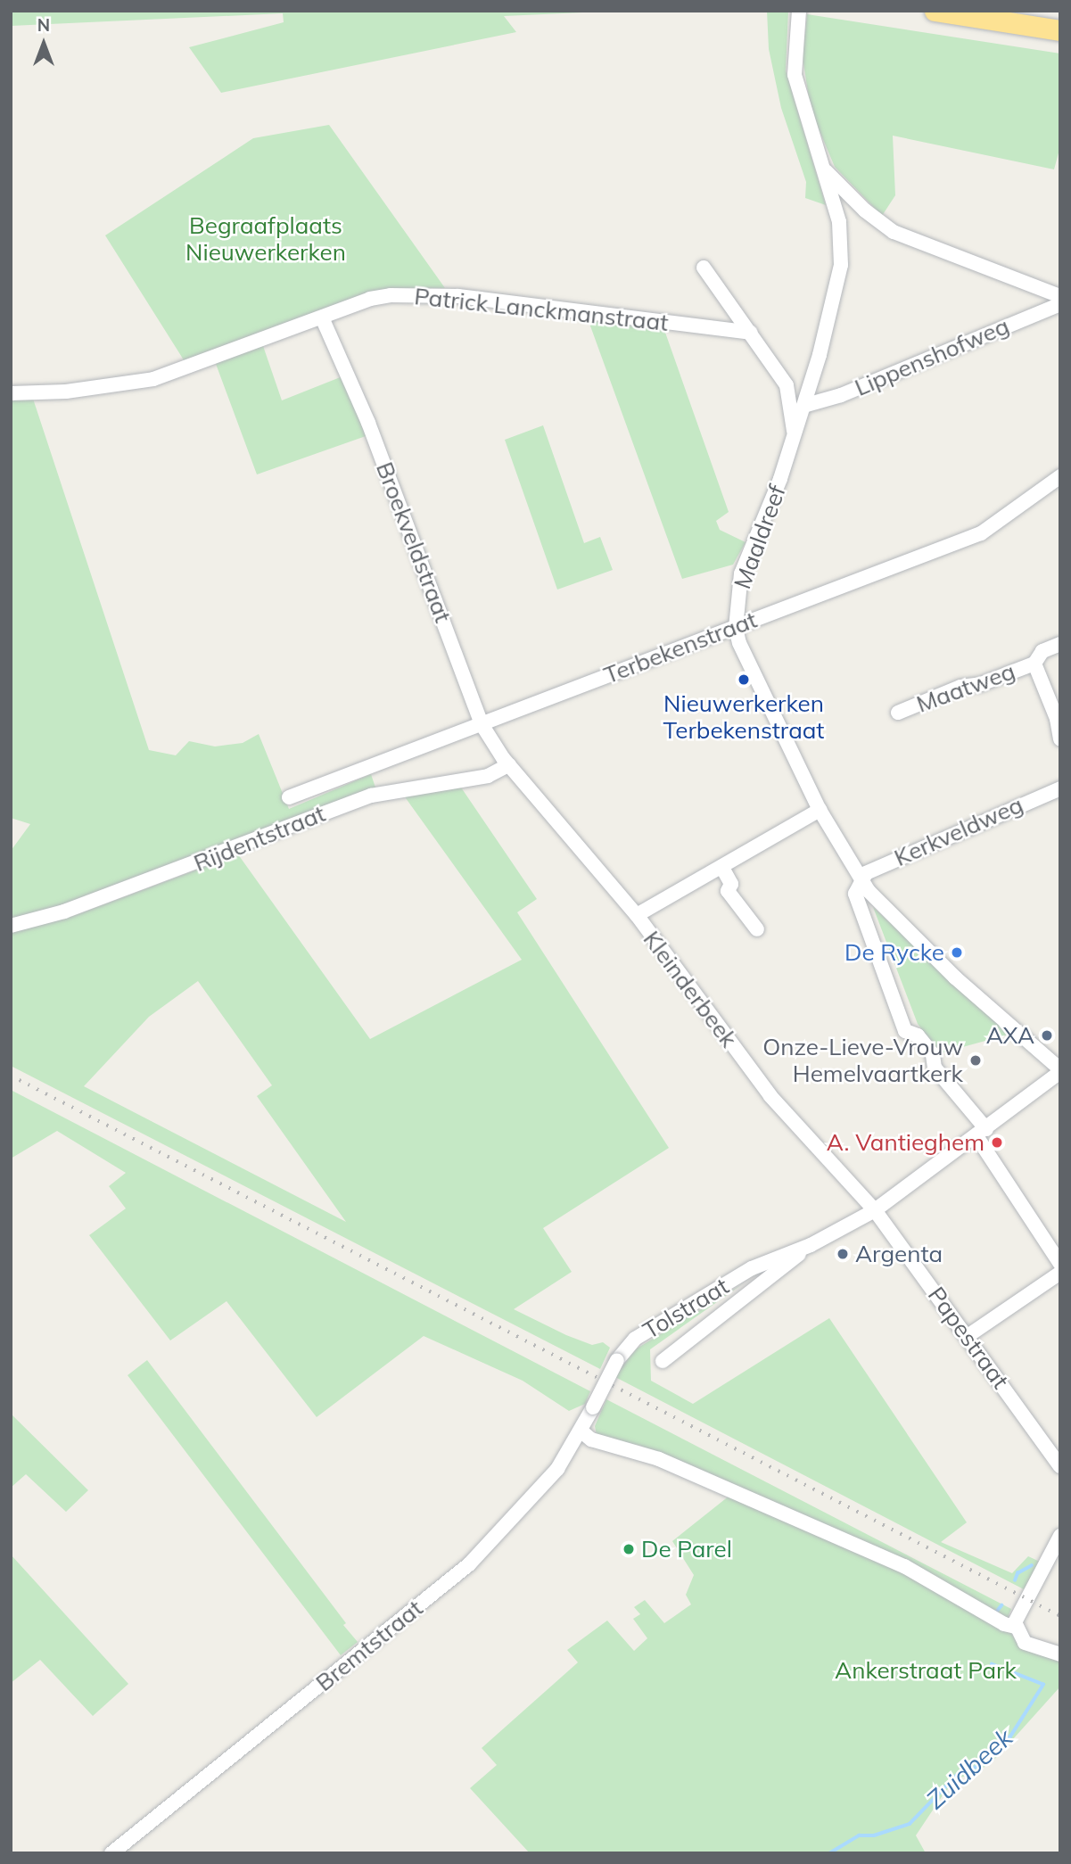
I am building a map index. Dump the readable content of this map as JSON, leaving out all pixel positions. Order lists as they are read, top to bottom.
{
  "streets": {
    "street": [
      "Patrick Lanckmanstraat",
      "Lippenshofweg",
      "Maaldreef",
      "Broekveldstraat",
      "Terbekenstraat",
      "Maatweg",
      "Kerkveldweg",
      "Rijdentstraat",
      "Kleinderbeek",
      "Tolstraat",
      "Papestraat",
      "Bremtstraat"
    ]
  },
  "crossings": [
    ["Patrick Lanckmanstraat", "Maaldreef"],
    ["Patrick Lanckmanstraat", "Broekveldstraat"],
    ["Maaldreef", "Terbekenstraat"],
    ["Maaldreef", "Kerkveldweg"],
    ["Maaldreef", "Tolstraat"],
    ["Broekveldstraat", "Terbekenstraat"],
    ["Broekveldstraat", "Rijdentstraat"],
    ["Broekveldstraat", "Kleinderbeek"],
    ["Rijdentstraat", "Kleinderbeek"],
    ["Kleinderbeek", "Tolstraat"],
    ["Kleinderbeek", "Papestraat"],
    ["Tolstraat", "Papestraat"],
    ["Tolstraat", "Bremtstraat"]
  ],
  "water": ["Zuidbeek"],
  "parks": ["Begraafplaats Nieuwerkerken", "Ankerstraat Park"],
  "places": [
    "Nieuwerkerken Terbekenstraat",
    "De Rycke",
    "AXA",
    "Onze-Lieve-Vrouw Hemelvaartkerk",
    "A. Vantieghem",
    "Argenta",
    "De Parel"
  ],
  "north": "top"
}
